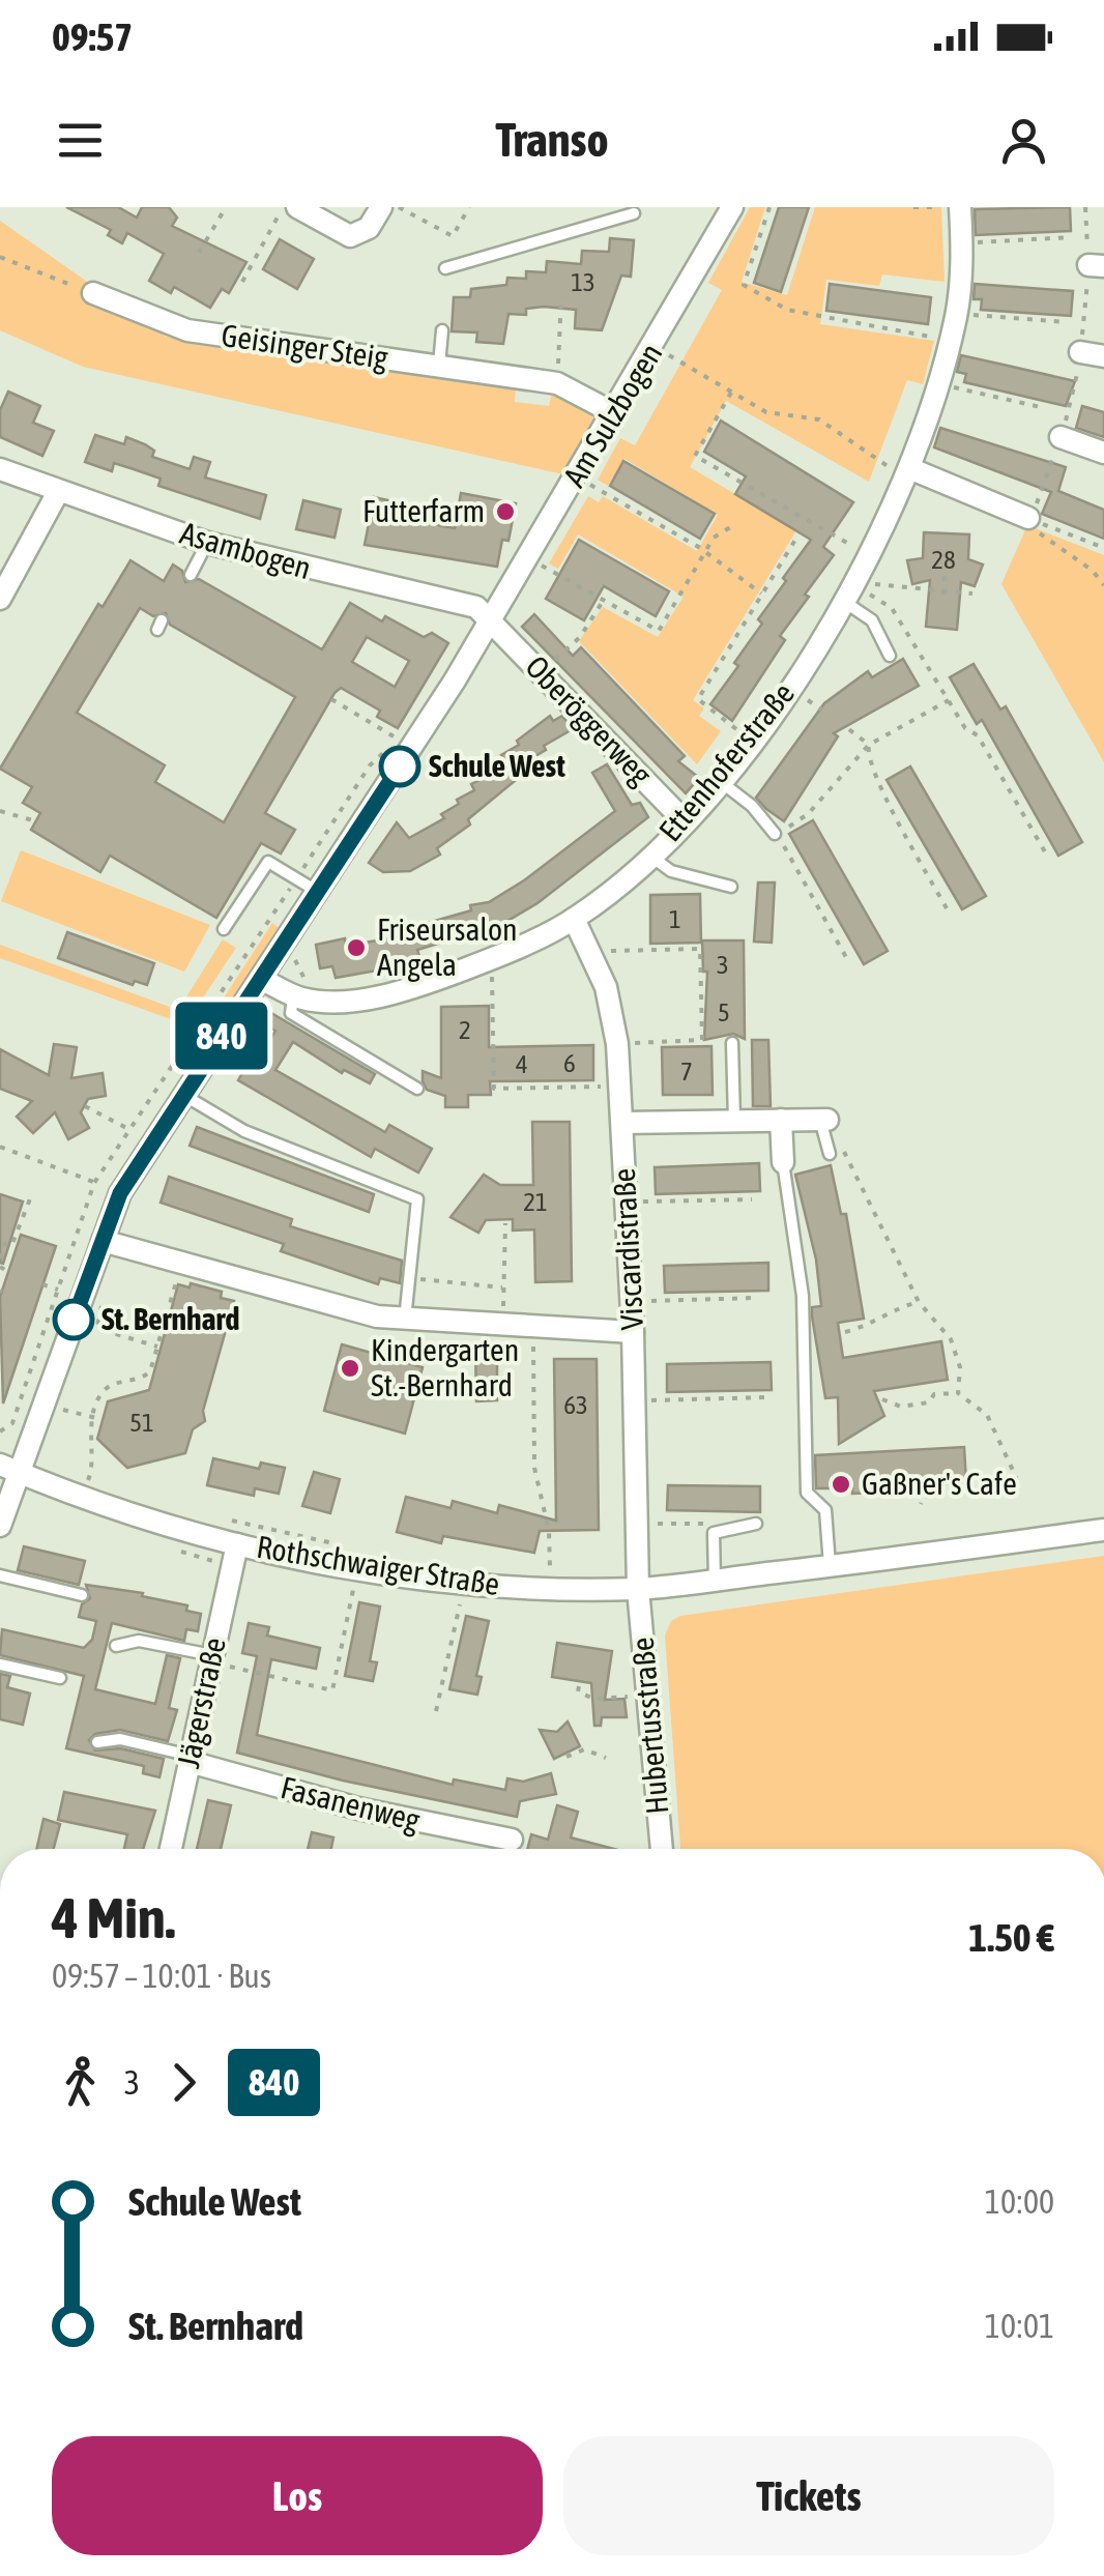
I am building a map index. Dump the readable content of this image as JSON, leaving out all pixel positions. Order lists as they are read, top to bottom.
{
  "streets": {
    "street": [
      "Geisinger Steig",
      "Am Sulzbogen",
      "Asambogen",
      "Oberöggerweg",
      "Ettenhoferstraße",
      "Viscardistraße",
      "Rothschwaiger Straße",
      "Jägerstraße",
      "Hubertusstraße",
      "Fasanenweg"
    ]
  },
  "crossings": [
    ["Geisinger Steig", "Am Sulzbogen"],
    ["Am Sulzbogen", "Asambogen"],
    ["Am Sulzbogen", "Oberöggerweg"],
    ["Am Sulzbogen", "Ettenhoferstraße"],
    ["Am Sulzbogen", "Rothschwaiger Straße"],
    ["Asambogen", "Oberöggerweg"],
    ["Oberöggerweg", "Ettenhoferstraße"],
    ["Ettenhoferstraße", "Viscardistraße"],
    ["Viscardistraße", "Rothschwaiger Straße"],
    ["Viscardistraße", "Hubertusstraße"],
    ["Rothschwaiger Straße", "Jägerstraße"],
    ["Rothschwaiger Straße", "Hubertusstraße"],
    ["Jägerstraße", "Fasanenweg"]
  ],
  "places": [
    "Futterfarm",
    "Schule West",
    "Friseursalon Angela",
    "St. Bernhard",
    "Kindergarten St.-Bernhard",
    "Gaßner's Cafe"
  ],
  "lines": ["bus line 840"],
  "house_numbers": [
    "13",
    "28",
    "1",
    "3",
    "5",
    "2",
    "6",
    "4",
    "7",
    "21",
    "63",
    "51"
  ],
  "page": {
    "status": "09:57",
    "header": "Transo",
    "on_map": "840",
    "heading": ["4 Min.", "09:57 – 10:01 · Bus", "1.50 €"],
    "legs": ["3", "840"],
    "list": [
      {
        "name": "Schule West",
        "value": "10:00"
      },
      {
        "name": "St. Bernhard",
        "value": "10:01"
      }
    ],
    "buttons": ["Los", "Tickets"]
  }
}
